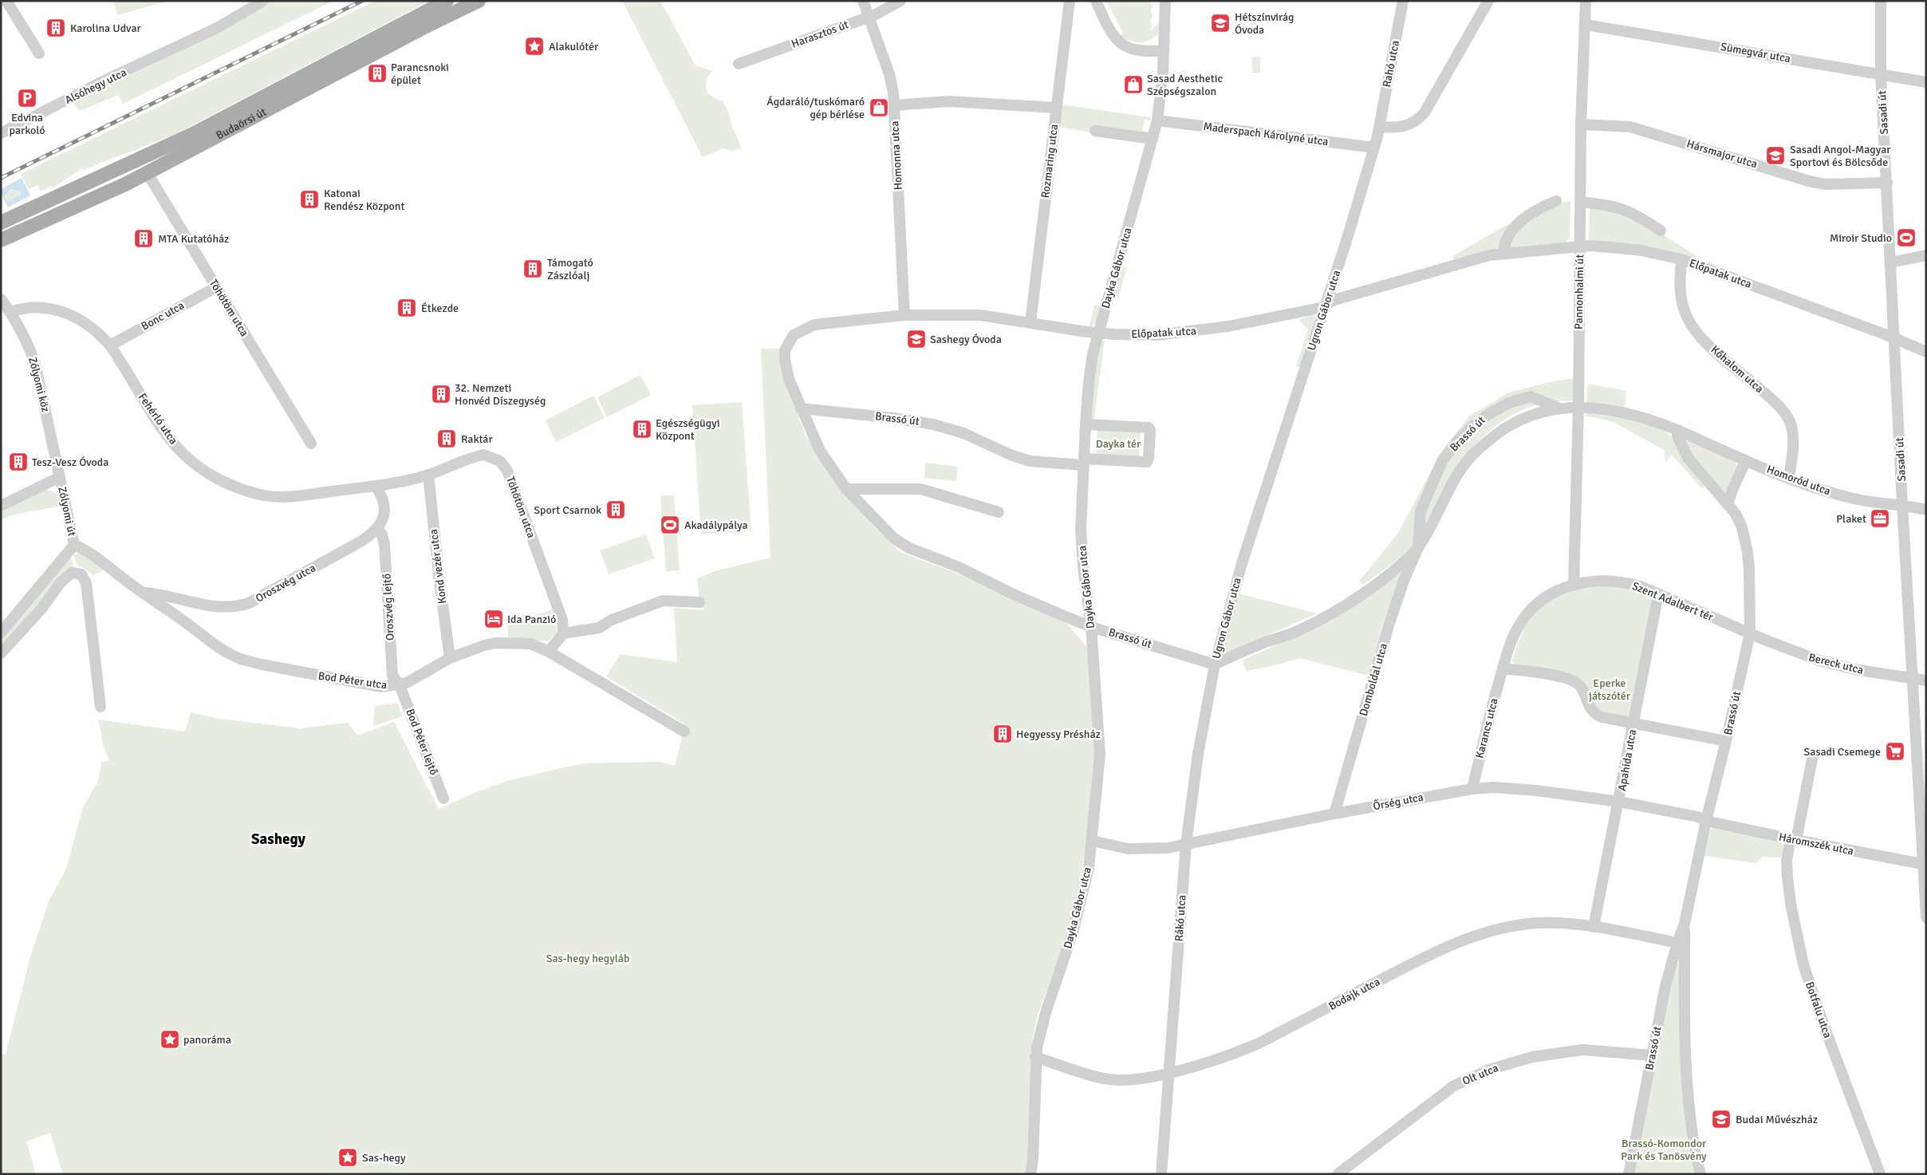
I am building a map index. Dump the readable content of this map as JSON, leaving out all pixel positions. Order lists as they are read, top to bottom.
{
  "streets": {
    "main road": ["Budaörsi út"],
    "street": [
      "Harasztos út",
      "Sümegvár utca",
      "Rahó utca",
      "Alsóhegy utca",
      "Sasadi út",
      "Maderspach Károlyné utca",
      "Hársmajor utca",
      "Homonna utca",
      "Rozmaring utca",
      "Dayka Gábor utca",
      "Előpatak utca",
      "Pannonhalmi út",
      "Töhötöm utca",
      "Ugron Gábor utca",
      "Bonc utca",
      "Kőhalom utca",
      "Zólyomi köz",
      "Fehérló utca",
      "Brassó út",
      "Homoród utca",
      "Zólyomi út",
      "Kond vezér utca",
      "Oroszvég utca",
      "Szent Adalbert tér",
      "Oroszvég lejtő",
      "Bereck utca",
      "Domboldal utca",
      "Bod Péter utca",
      "Karancs utca",
      "Bod Péter lejtő",
      "Apahida utca",
      "Őrség utca",
      "Háromszék utca",
      "Rákó utca",
      "Bodajk utca",
      "Botfalu utca",
      "Olt utca"
    ]
  },
  "crossings": [
    ["Harasztos út", "Homonna utca"],
    ["Sümegvár utca", "Sasadi út"],
    ["Sümegvár utca", "Pannonhalmi út"],
    ["Rahó utca", "Ugron Gábor utca"],
    ["Sasadi út", "Hársmajor utca"],
    ["Sasadi út", "Előpatak utca"],
    ["Sasadi út", "Homoród utca"],
    ["Sasadi út", "Bereck utca"],
    ["Sasadi út", "Háromszék utca"],
    ["Budaörsi út", "Töhötöm utca"],
    ["Maderspach Károlyné utca", "Dayka Gábor utca"],
    ["Maderspach Károlyné utca", "Ugron Gábor utca"],
    ["Hársmajor utca", "Pannonhalmi út"],
    ["Homonna utca", "Előpatak utca"],
    ["Rozmaring utca", "Előpatak utca"],
    ["Dayka Gábor utca", "Előpatak utca"],
    ["Dayka Gábor utca", "Brassó út"],
    ["Dayka Gábor utca", "Őrség utca"],
    ["Dayka Gábor utca", "Bodajk utca"],
    ["Előpatak utca", "Pannonhalmi út"],
    ["Előpatak utca", "Ugron Gábor utca"],
    ["Előpatak utca", "Kőhalom utca"],
    ["Előpatak utca", "Brassó út"],
    ["Pannonhalmi út", "Brassó út"],
    ["Pannonhalmi út", "Szent Adalbert tér"],
    ["Töhötöm utca", "Bonc utca"],
    ["Töhötöm utca", "Fehérló utca"],
    ["Töhötöm utca", "Kond vezér utca"],
    ["Ugron Gábor utca", "Brassó út"],
    ["Ugron Gábor utca", "Rákó utca"],
    ["Bonc utca", "Fehérló utca"],
    ["Kőhalom utca", "Homoród utca"],
    ["Zólyomi köz", "Fehérló utca"],
    ["Zólyomi köz", "Zólyomi út"],
    ["Brassó út", "Homoród utca"],
    ["Brassó út", "Szent Adalbert tér"],
    ["Brassó út", "Bereck utca"],
    ["Brassó út", "Domboldal utca"],
    ["Brassó út", "Őrség utca"],
    ["Brassó út", "Háromszék utca"],
    ["Brassó út", "Rákó utca"],
    ["Brassó út", "Bodajk utca"],
    ["Brassó út", "Olt utca"],
    ["Zólyomi út", "Bod Péter utca"],
    ["Kond vezér utca", "Bod Péter utca"],
    ["Oroszvég utca", "Oroszvég lejtő"],
    ["Oroszvég utca", "Bod Péter utca"],
    ["Szent Adalbert tér", "Bereck utca"],
    ["Szent Adalbert tér", "Karancs utca"],
    ["Szent Adalbert tér", "Apahida utca"],
    ["Oroszvég lejtő", "Bod Péter utca"],
    ["Oroszvég lejtő", "Bod Péter lejtő"],
    ["Domboldal utca", "Őrség utca"],
    ["Bod Péter utca", "Bod Péter lejtő"],
    ["Karancs utca", "Őrség utca"],
    ["Apahida utca", "Őrség utca"],
    ["Apahida utca", "Bodajk utca"],
    ["Őrség utca", "Háromszék utca"],
    ["Őrség utca", "Rákó utca"],
    ["Háromszék utca", "Botfalu utca"],
    ["Rákó utca", "Bodajk utca"]
  ],
  "districts": ["Sashegy"],
  "parks": [
    "Dayka tér",
    "Eperke játszótér",
    "Sas-hegy hegyláb",
    "Brassó-Komondor Park és Tanösvény"
  ],
  "places": {
    "school or university": [
      "Hétszínvirág Óvoda",
      "Sasadi Angol-Magyar Sportovi és Bölcsőde",
      "Sashegy Óvoda",
      "Budai Művészház"
    ],
    "building": [
      "Karolina Udvar",
      "Parancsnoki épület",
      "Katonai Rendész Központ",
      "MTA Kutatóház",
      "Támogató Zászlóalj",
      "Étkezde",
      "32. Nemzeti Honvéd Díszegység",
      "Egészségügyi Központ",
      "Raktár",
      "Tesz-Vesz Óvoda",
      "Sport Csarnok",
      "Hegyessy Présház"
    ],
    "place": ["Alakulótér", "panoráma", "Sas-hegy"],
    "shop": ["Sasad Aesthetic Szépségszalon", "Ágdaráló/tuskómaró gép bérlése"],
    "parking": ["Edvina parkoló"],
    "sports": ["Miroir Studio", "Akadálypálya"],
    "office": ["Plaket"],
    "hotel": ["Ida Panzió"],
    "supermarket": ["Sasadi Csemege"]
  }
}
